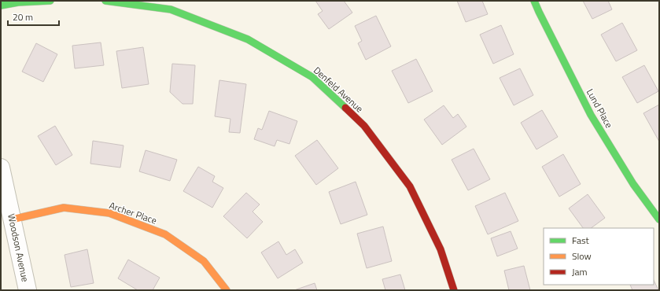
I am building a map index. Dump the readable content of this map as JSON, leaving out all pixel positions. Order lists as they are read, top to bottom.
{
  "streets": {
    "street": [
      "Denfeld Avenue",
      "Lund Place",
      "Archer Place",
      "Woodson Avenue"
    ]
  },
  "crossings": [
    ["Archer Place", "Woodson Avenue"]
  ],
  "legend": ["Fast", "Slow", "Jam"],
  "scale_bar": "20 m"
}
